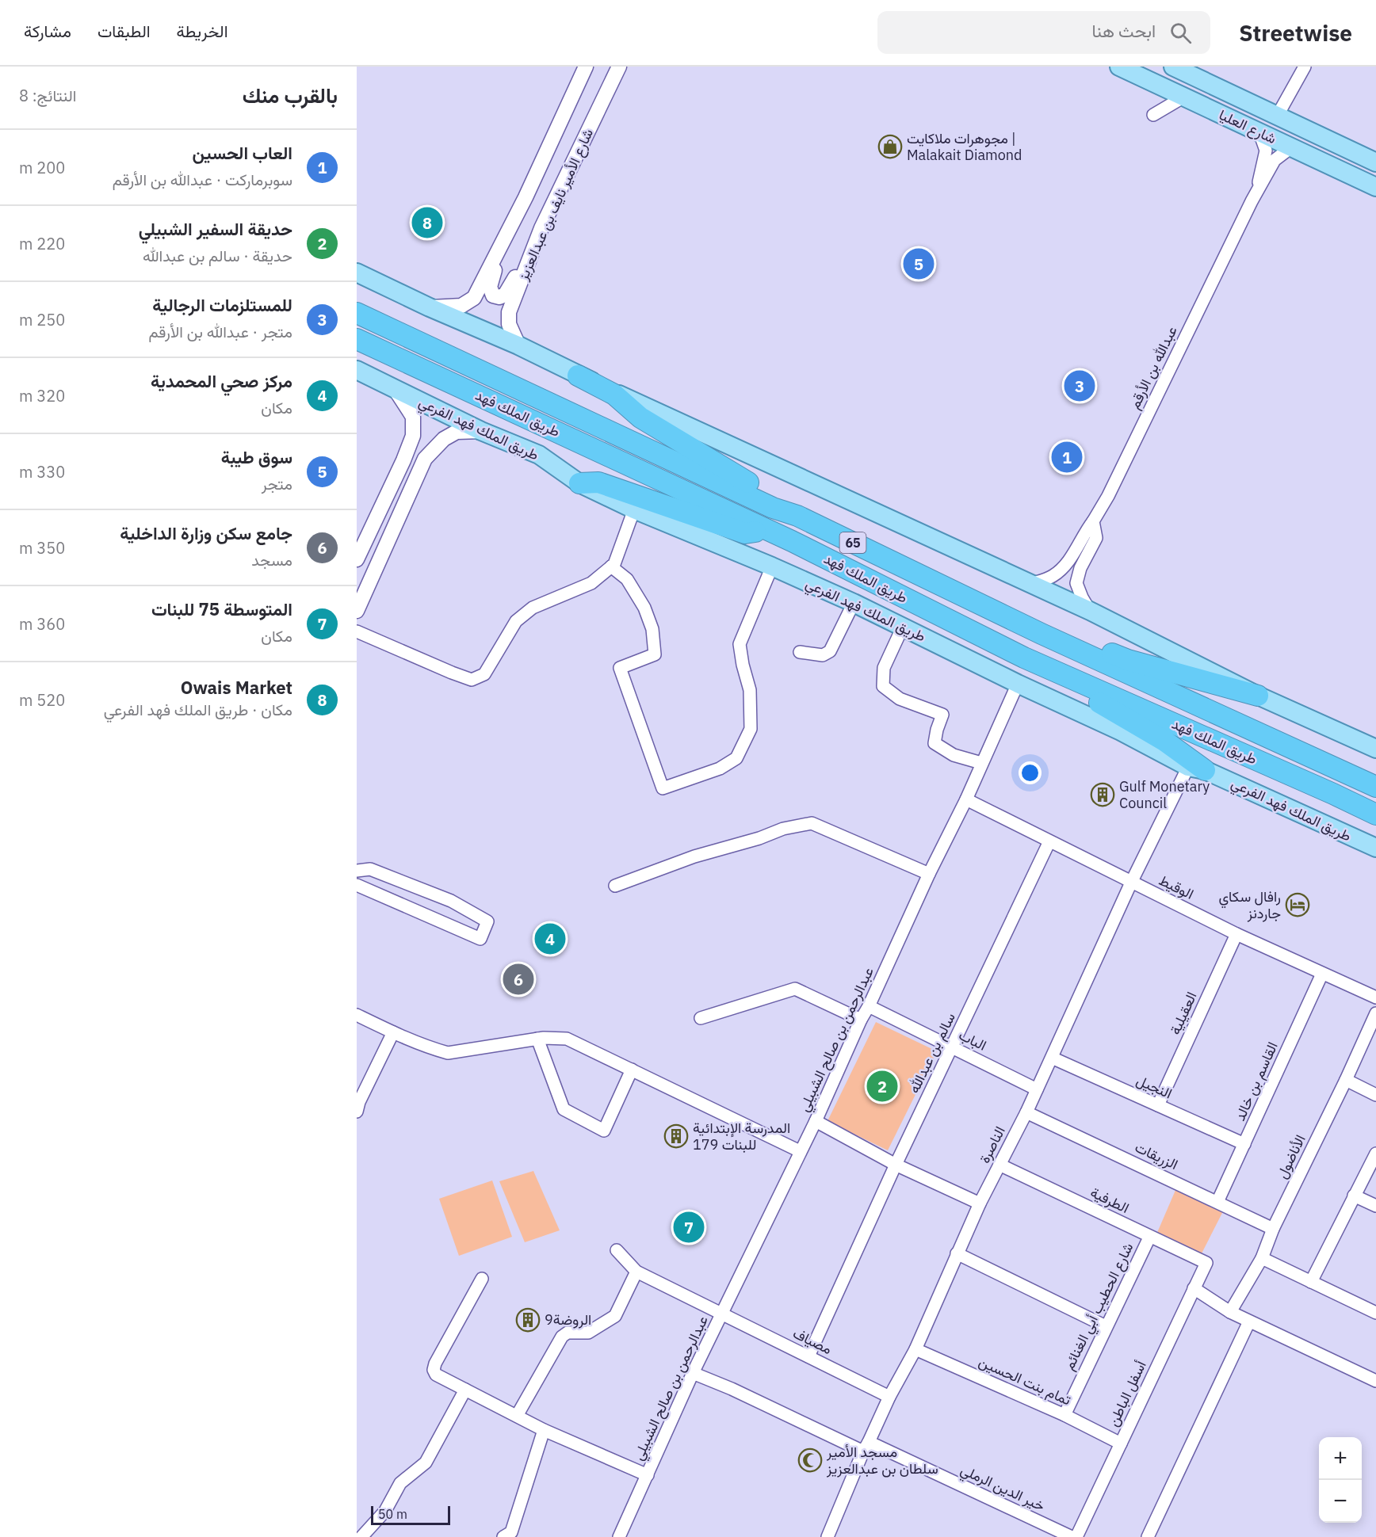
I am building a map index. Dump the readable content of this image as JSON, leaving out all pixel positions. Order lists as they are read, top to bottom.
{
  "streets": {
    "highway": ["طريق الملك فهد", "65"],
    "main road": ["شارع العليا", "طريق الملك فهد الفرعي"],
    "street": [
      "شارع الأمير نايف بن عبدالعزيز",
      "عبدالله بن الأرقم",
      "الوقيط",
      "العقيلية",
      "عبدالرحمن بن صالح الشبيلي",
      "الباب",
      "سالم بن عبدالله",
      "القاسم بن خالد",
      "النجيل",
      "الناصرة",
      "الزريقات",
      "الأناضول",
      "الطرفية",
      "شارع الحطيب أبي الغنائم",
      "مصياف",
      "تمام بنت الحسين",
      "أسفل الباطن",
      "خير الدين الرملي"
    ]
  },
  "crossings": [
    ["شارع العليا", "عبدالله بن الأرقم"],
    ["طريق الملك فهد الفرعي", "عبدالرحمن بن صالح الشبيلي"],
    ["طريق الملك فهد الفرعي", "الناصرة"],
    ["الوقيط", "العقيلية"],
    ["الوقيط", "عبدالرحمن بن صالح الشبيلي"],
    ["الوقيط", "سالم بن عبدالله"],
    ["الوقيط", "القاسم بن خالد"],
    ["الوقيط", "الناصرة"],
    ["العقيلية", "النجيل"],
    ["عبدالرحمن بن صالح الشبيلي", "الباب"],
    ["عبدالرحمن بن صالح الشبيلي", "مصياف"],
    ["عبدالرحمن بن صالح الشبيلي", "خير الدين الرملي"],
    ["الباب", "سالم بن عبدالله"],
    ["الباب", "الناصرة"],
    ["سالم بن عبدالله", "مصياف"],
    ["القاسم بن خالد", "النجيل"],
    ["القاسم بن خالد", "الزريقات"],
    ["النجيل", "الناصرة"],
    ["الناصرة", "الزريقات"],
    ["الناصرة", "الطرفية"],
    ["الناصرة", "مصياف"],
    ["الناصرة", "تمام بنت الحسين"],
    ["الناصرة", "خير الدين الرملي"],
    ["الزريقات", "الأناضول"],
    ["الطرفية", "شارع الحطيب أبي الغنائم"],
    ["الطرفية", "أسفل الباطن"],
    ["شارع الحطيب أبي الغنائم", "تمام بنت الحسين"],
    ["تمام بنت الحسين", "أسفل الباطن"]
  ],
  "places": {
    "shop": ["مجوهرات ملاكايت | Malakait Diamond"],
    "building": ["Gulf Monetary Council", "المدرسة الإبتدائية 179 للبنات", "الروضة9"],
    "hotel": ["رافال سكاي جاردنز"],
    "mosque": ["ٍمسجد الأمير سلطان بن عبدالعزيز"]
  },
  "scale_bar": "50 m",
  "page": {
    "header": "Streetwise",
    "search": "ابحث هنا",
    "nav": ["الخريطة", "الطبقات", "مشاركة"],
    "heading": ["بالقرب منك", "النتائج: 8"],
    "list": [
      {
        "mark": "1",
        "name": "العاب الحسين",
        "note": "سوبرماركت · عبدالله بن الأرقم",
        "value": "200 m"
      },
      {
        "mark": "2",
        "name": "حديقة السفير الشبيلي",
        "note": "حديقة · سالم بن عبدالله",
        "value": "220 m"
      },
      {
        "mark": "3",
        "name": "للمستلزمات الرجالية",
        "note": "متجر · عبدالله بن الأرقم",
        "value": "250 m"
      },
      {
        "mark": "4",
        "name": "مركز صحي المحمدية",
        "note": "مكان",
        "value": "320 m"
      },
      {
        "mark": "5",
        "name": "سوق طيبة",
        "note": "متجر",
        "value": "330 m"
      },
      {
        "mark": "6",
        "name": "جامع سكن وزارة الداخلية",
        "note": "مسجد",
        "value": "350 m"
      },
      {
        "mark": "7",
        "name": "المتوسطة 75 للبنات",
        "note": "مكان",
        "value": "360 m"
      },
      {
        "mark": "8",
        "name": "Owais Market",
        "note": "مكان · طريق الملك فهد الفرعي",
        "value": "520 m"
      }
    ],
    "pins": [
      "8",
      "5",
      "3",
      "1",
      "4",
      "6",
      "2",
      "7"
    ],
    "map_buttons": ["+", "−"],
    "scale": "50 m"
  }
}
